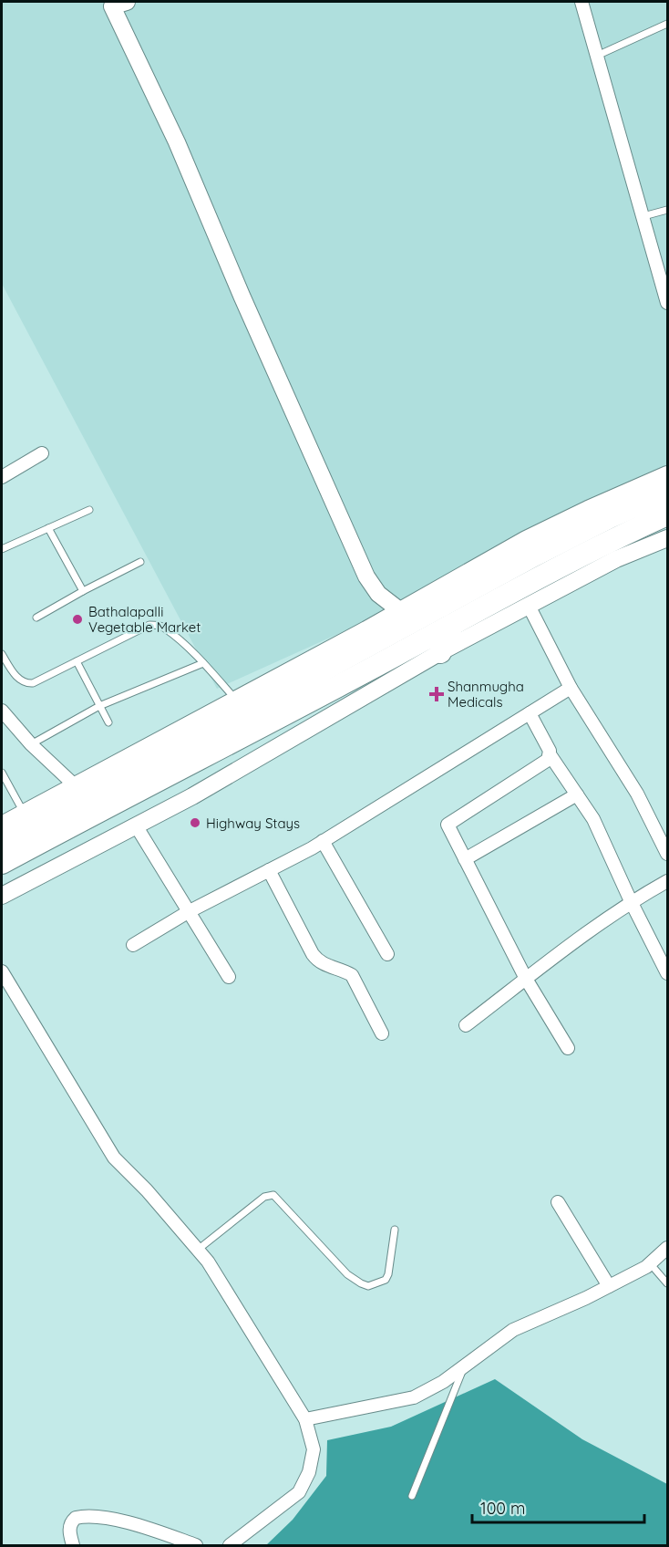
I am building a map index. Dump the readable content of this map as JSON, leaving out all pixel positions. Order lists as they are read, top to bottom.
{
  "places": {
    "other": ["Bathalapalli Vegetable Market", "Highway Stays"],
    "health": ["Shanmugha Medicals"]
  },
  "scale_bar": "100 m"
}
